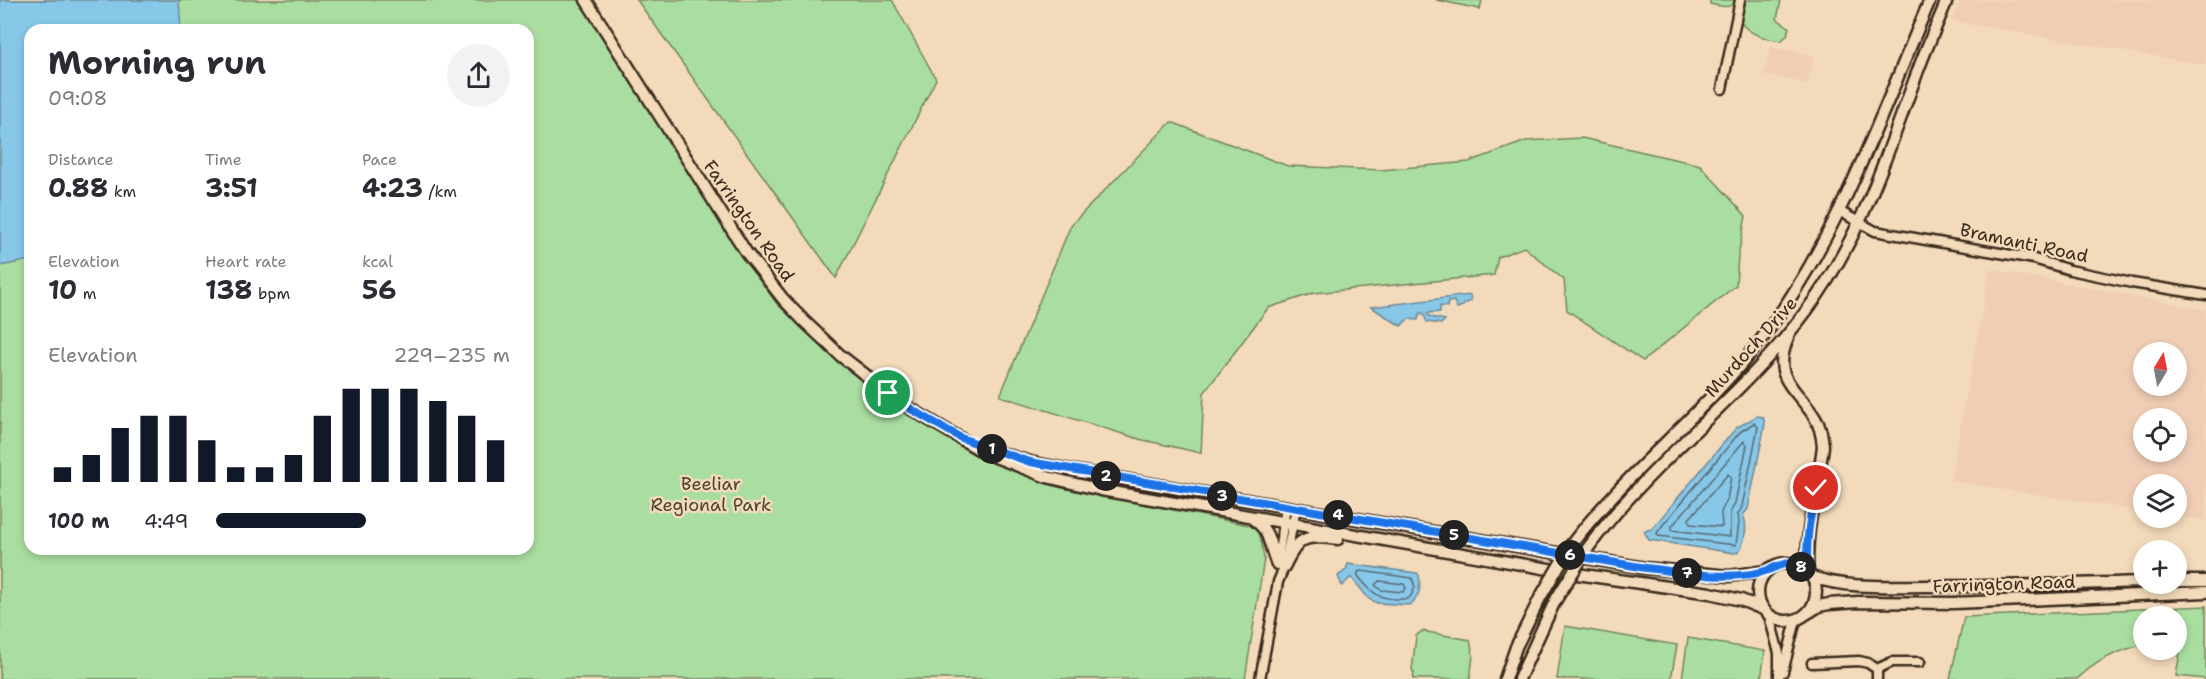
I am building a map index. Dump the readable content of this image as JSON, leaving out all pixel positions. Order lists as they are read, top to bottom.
{
  "streets": {
    "main road": ["Farrington Road", "Murdoch Drive"],
    "street": ["Bramanti Road"]
  },
  "crossings": [
    ["Bramanti Road", "Murdoch Drive"]
  ],
  "parks": ["Beeliar Regional Park"],
  "north": "top",
  "page": {
    "heading": ["Morning run", "09:08"],
    "stats": [
      ["Distance", "0.88 km"],
      ["Time", "3:51"],
      ["Pace", "4:23 /km"],
      ["Elevation", "10 m"],
      ["Heart rate", "138 bpm"],
      ["kcal", "56"]
    ],
    "chart": ["Elevation", "229–235 m"],
    "map_buttons": ["+", "−"],
    "pins": [
      "1",
      "2",
      "3",
      "4",
      "5",
      "6",
      "8",
      "7"
    ],
    "list": [
      {
        "name": "100 m",
        "note": "4:49"
      }
    ]
  }
}
